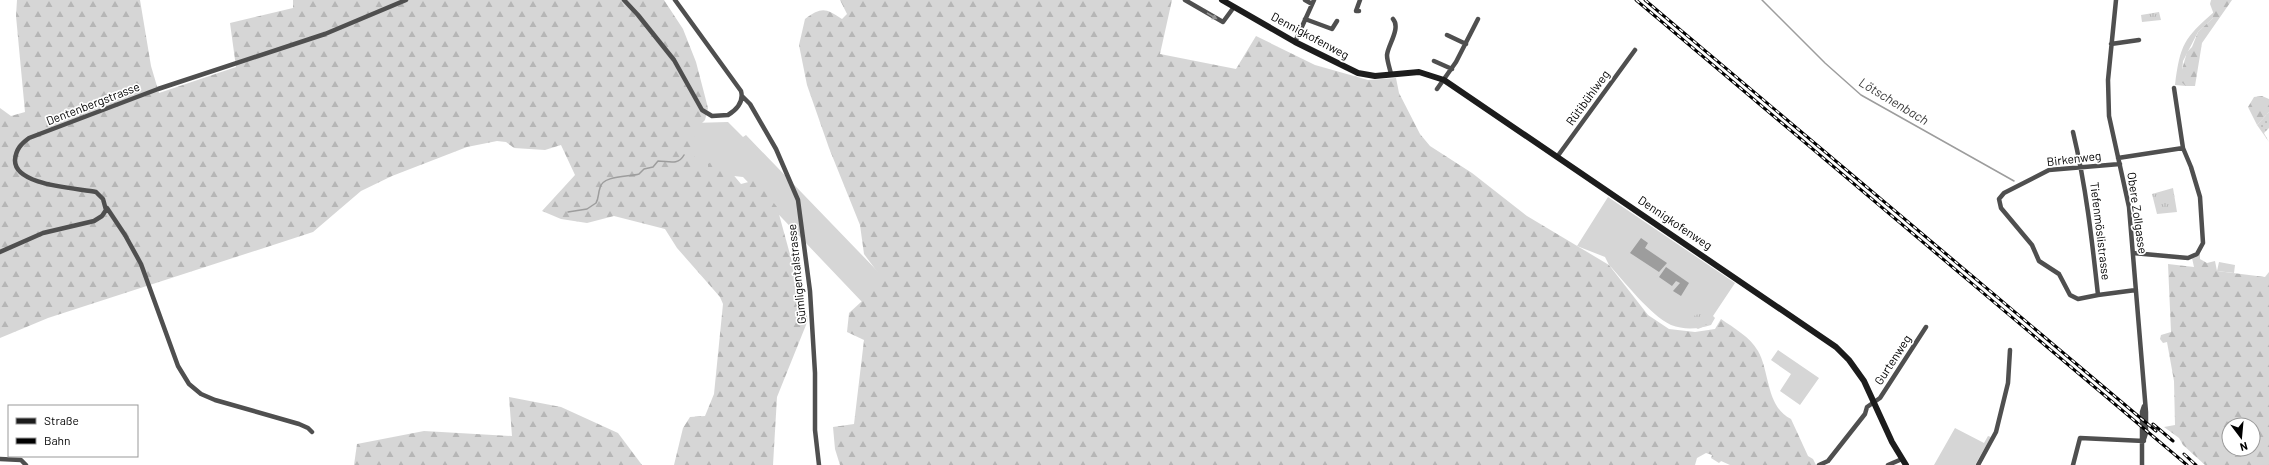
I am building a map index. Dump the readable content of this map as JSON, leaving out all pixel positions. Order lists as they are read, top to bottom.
{
  "streets": {
    "street": [
      "Dennigkofenweg",
      "Rütibühlweg",
      "Dentenbergstrasse",
      "Birkenweg",
      "Obere Zollgasse",
      "Tiefenmöslistrasse",
      "Gümligentalstrasse",
      "Gurtenweg"
    ]
  },
  "crossings": [
    ["Dennigkofenweg", "Rütibühlweg"],
    ["Dennigkofenweg", "Gurtenweg"],
    ["Birkenweg", "Obere Zollgasse"],
    ["Birkenweg", "Tiefenmöslistrasse"],
    ["Obere Zollgasse", "Tiefenmöslistrasse"]
  ],
  "water": ["Lötschenbach"],
  "legend": ["Straße", "Bahn"],
  "north": "bottom"
}
